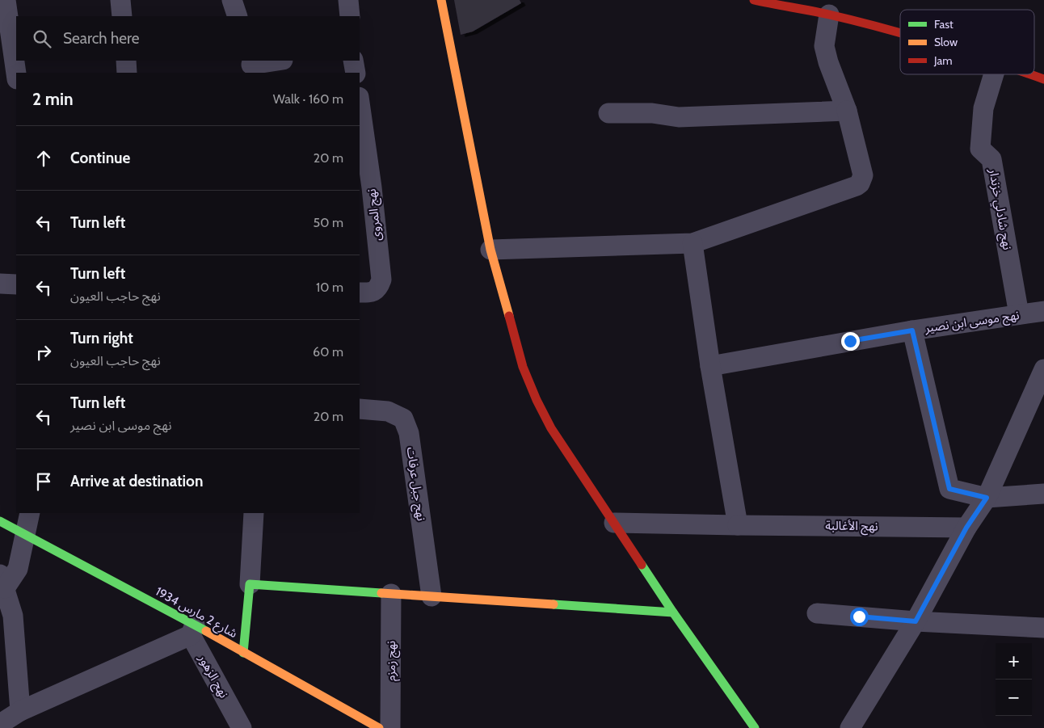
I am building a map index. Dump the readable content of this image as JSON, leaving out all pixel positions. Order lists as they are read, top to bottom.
{
  "streets": {
    "main road": ["شارع 2 مارس 1934"],
    "street": [
      "نهج شادلي خزندار",
      "نهج المروى",
      "نهج موسى ابن نصير",
      "نهج جبل عرفات",
      "نهج الأغالبة",
      "نهج زمزم",
      "نهج الزهور"
    ]
  },
  "crossings": [
    ["نهج شادلي خزندار", "نهج موسى ابن نصير"],
    ["شارع 2 مارس 1934", "نهج الزهور"]
  ],
  "legend": ["Fast", "Slow", "Jam"],
  "page": {
    "search": "Search here",
    "heading": ["2 min", "Walk · 160 m"],
    "list": [
      ["Continue", "20 m"],
      ["Turn left", "50 m"],
      ["Turn left", "نهج حاجب العيون", "10 m"],
      ["Turn right", "نهج حاجب العيون", "60 m"],
      ["Turn left", "نهج موسى ابن نصير", "20 m"],
      "Arrive at destination"
    ],
    "map_buttons": ["+", "−"]
  }
}
